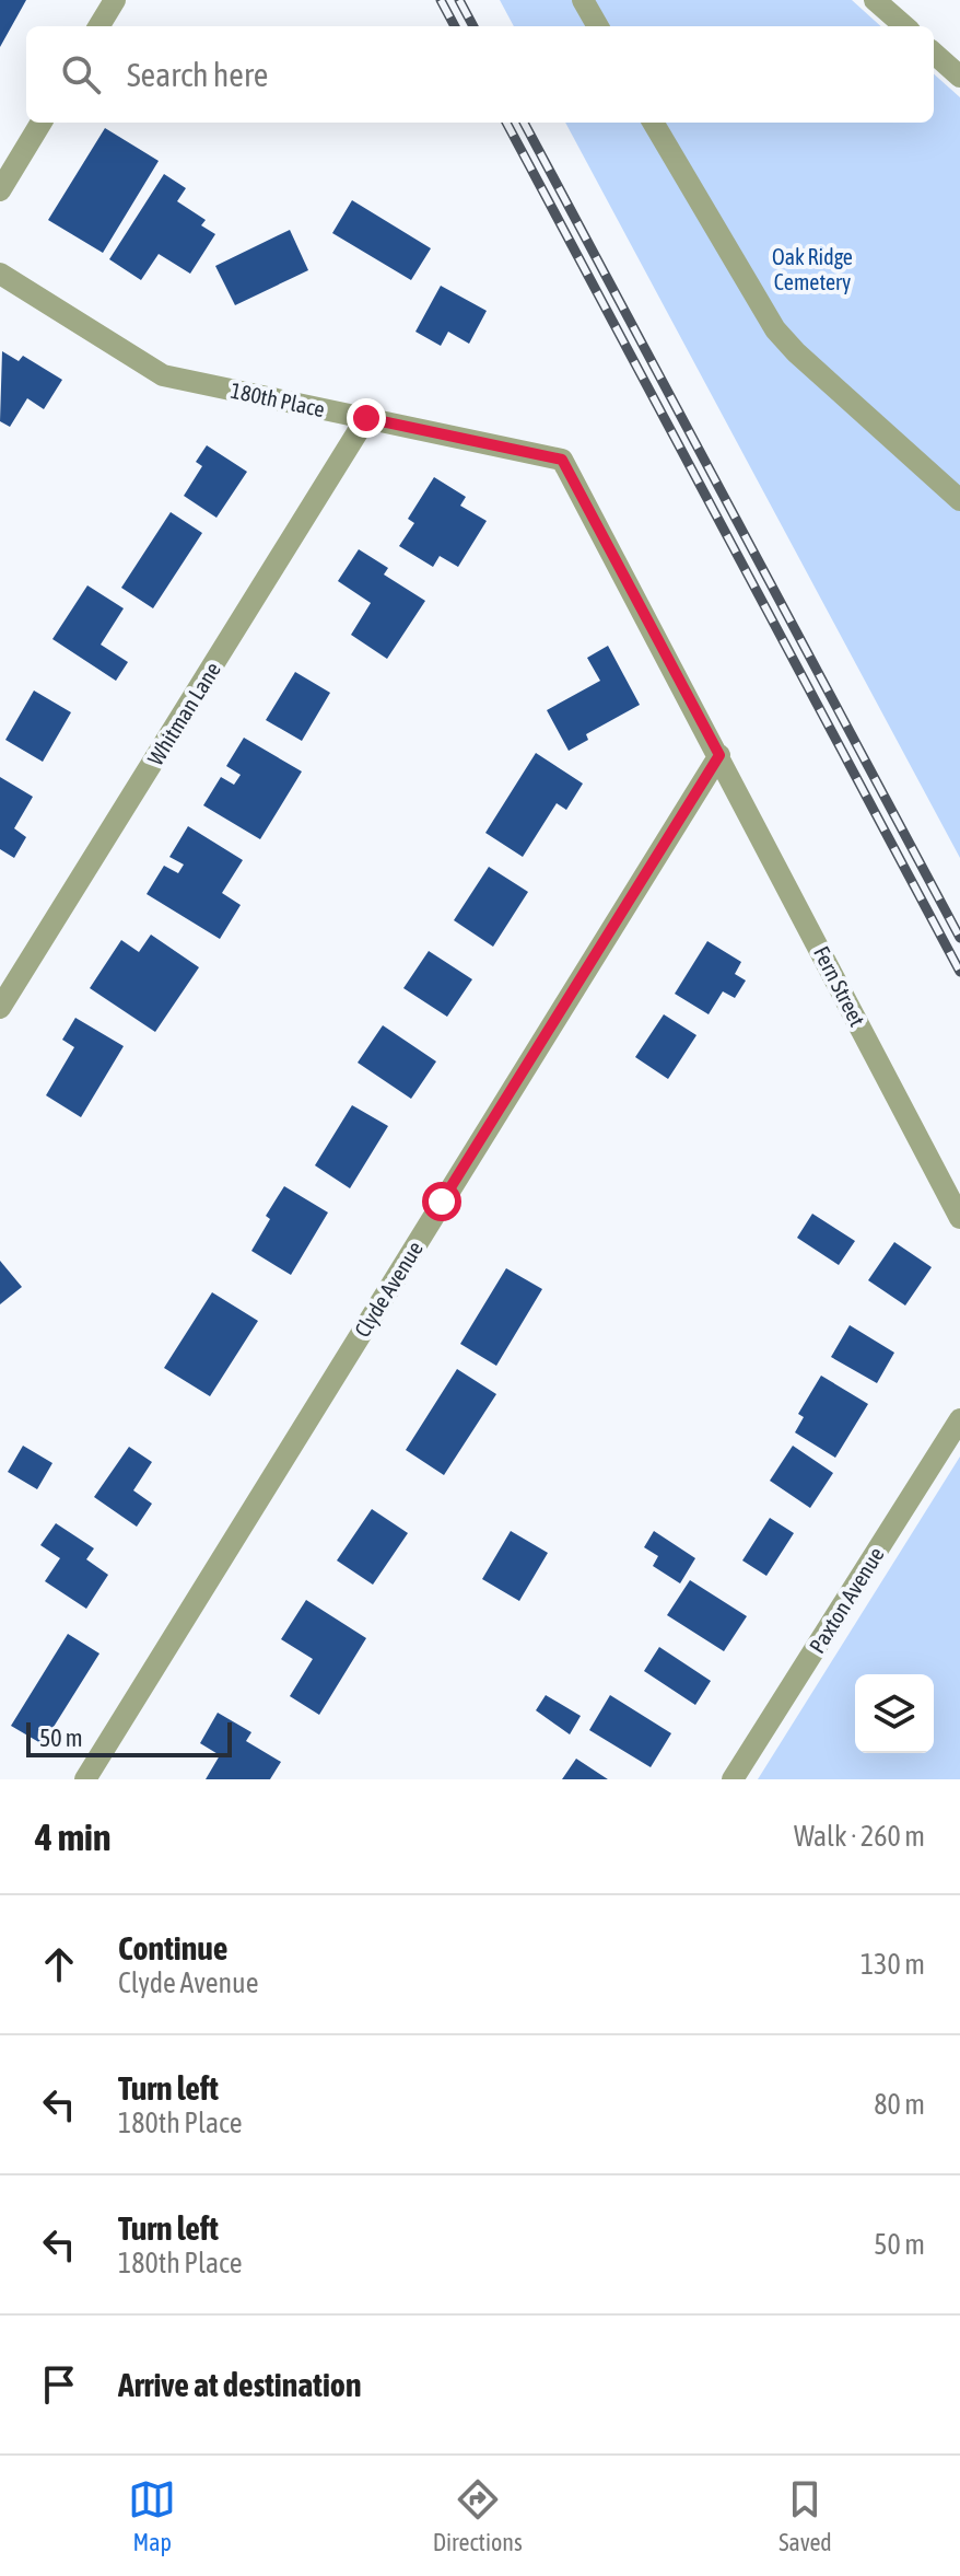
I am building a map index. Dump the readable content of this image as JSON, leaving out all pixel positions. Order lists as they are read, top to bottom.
{
  "streets": {
    "street": [
      "180th Place",
      "Whitman Lane",
      "Fern Street",
      "Clyde Avenue",
      "Paxton Avenue"
    ]
  },
  "crossings": [
    ["180th Place", "Whitman Lane"],
    ["180th Place", "Fern Street"],
    ["180th Place", "Clyde Avenue"],
    ["Fern Street", "Clyde Avenue"]
  ],
  "parks": ["Oak Ridge Cemetery"],
  "scale_bar": "50 m",
  "page": {
    "search": "Search here",
    "scale": "50 m",
    "heading": ["4 min", "Walk · 260 m"],
    "list": [
      ["Continue", "Clyde Avenue", "130 m"],
      ["Turn left", "180th Place", "80 m"],
      ["Turn left", "180th Place", "50 m"],
      "Arrive at destination"
    ],
    "nav": ["Map", "Directions", "Saved"]
  }
}
